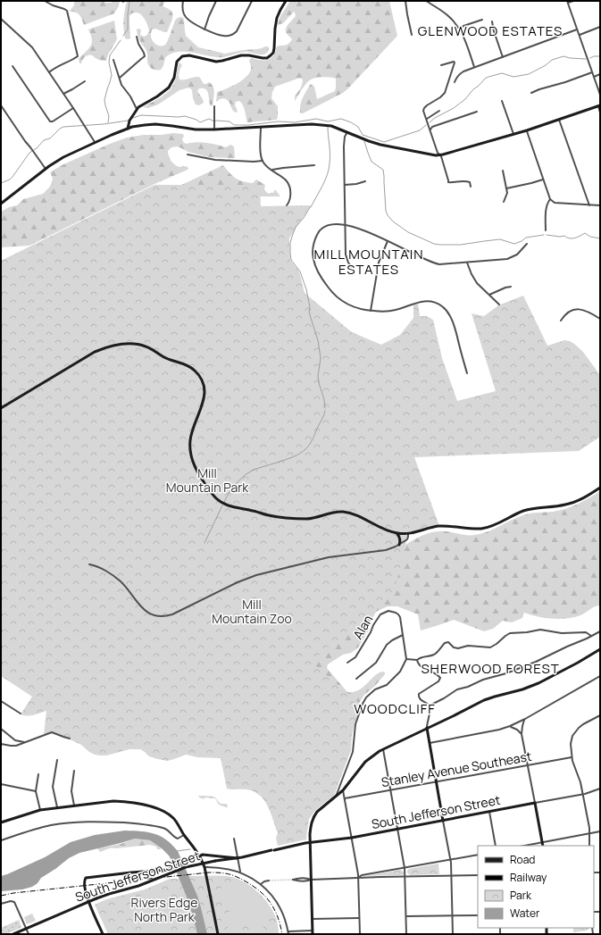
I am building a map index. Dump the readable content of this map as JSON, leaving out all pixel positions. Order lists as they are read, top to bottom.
{
  "streets": {
    "street": ["Alan", "Stanley Avenue Southeast", "South Jefferson Street"]
  },
  "districts": [
    "GLENWOOD ESTATES",
    "MILL MOUNTAIN ESTATES",
    "SHERWOOD FOREST",
    "WOODCLIFF"
  ],
  "parks": ["Mill Mountain Park", "Mill Mountain Zoo", "Rivers Edge North Park"],
  "legend": [
    "Road",
    "Railway",
    "Park",
    "Water"
  ]
}
